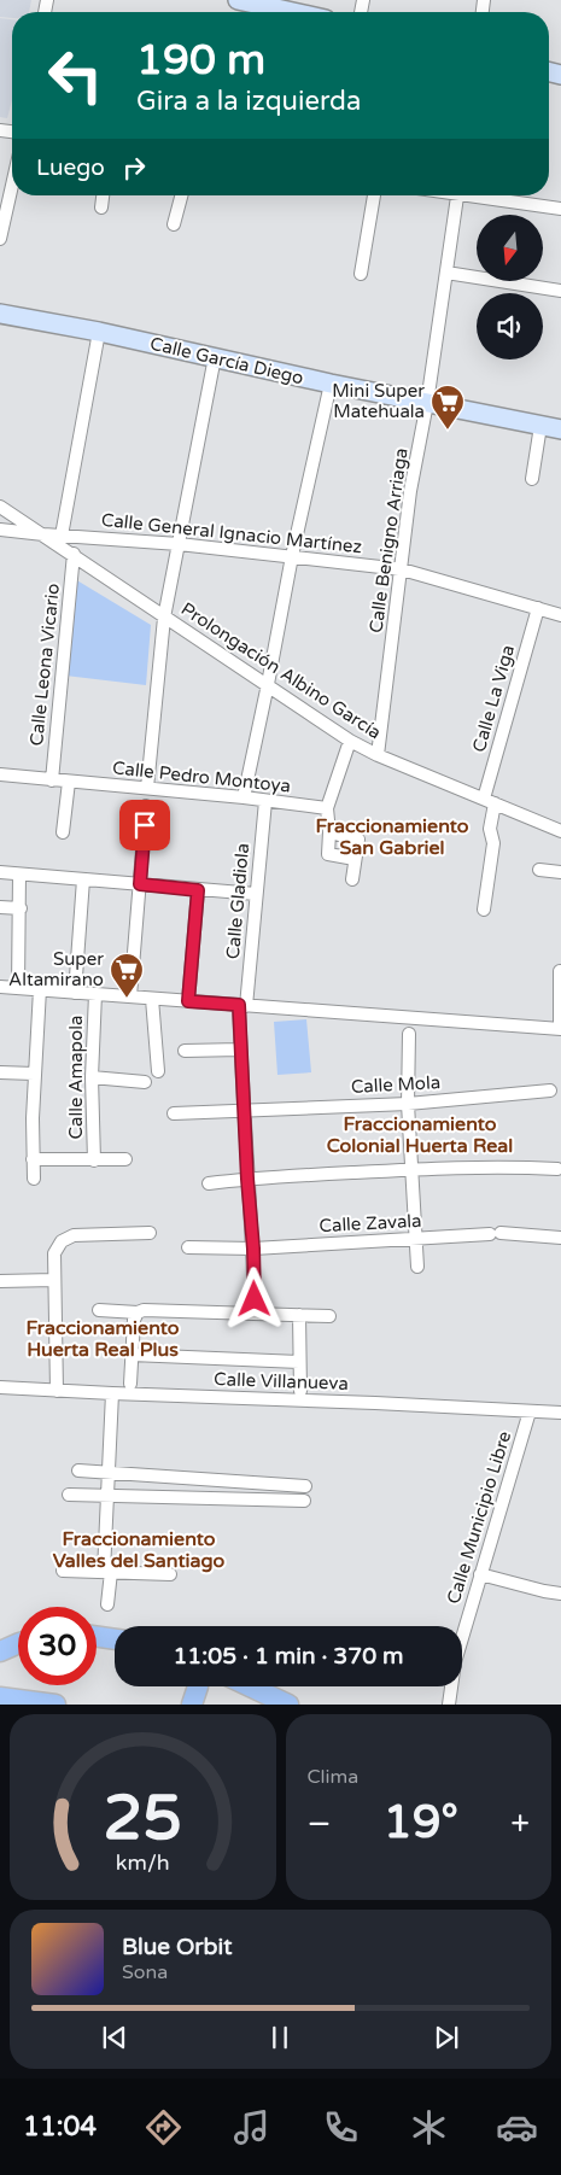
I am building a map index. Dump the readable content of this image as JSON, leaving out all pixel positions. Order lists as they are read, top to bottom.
{
  "streets": {
    "street": [
      "Calle García Diego",
      "Calle General Ignacio Martínez",
      "Calle Benigno Arriaga",
      "Calle Leona Vicario",
      "Prolongación Albino García",
      "Calle La Viga",
      "Calle Pedro Montoya",
      "Calle Gladiola",
      "Calle Amapola",
      "Calle Mola",
      "Calle Zavala",
      "Calle Villanueva",
      "Calle Municipio Libre"
    ]
  },
  "crossings": [
    ["Calle García Diego", "Calle Benigno Arriaga"],
    ["Calle General Ignacio Martínez", "Calle Benigno Arriaga"],
    ["Calle General Ignacio Martínez", "Prolongación Albino García"],
    ["Calle General Ignacio Martínez", "Calle La Viga"],
    ["Calle Benigno Arriaga", "Prolongación Albino García"],
    ["Calle Leona Vicario", "Prolongación Albino García"],
    ["Calle Leona Vicario", "Calle Pedro Montoya"],
    ["Prolongación Albino García", "Calle La Viga"],
    ["Calle Pedro Montoya", "Calle Gladiola"],
    ["Calle Gladiola", "Calle Mola"],
    ["Calle Gladiola", "Calle Zavala"],
    ["Calle Villanueva", "Calle Municipio Libre"]
  ],
  "districts": [
    "Fraccionamiento San Gabriel",
    "Fraccionamiento Colonial Huerta Real",
    "Fraccionamiento Huerta Real Plus",
    "Fraccionamiento Valles del Santiago"
  ],
  "places": {
    "supermarket": ["Mini Super Matehuala", "Super Altamirano"]
  },
  "north": "bottom",
  "page": {
    "turn": ["190 m", "Gira a la izquierda"],
    "then": "Luego",
    "limit": "30",
    "trip": "11:05 · 1 min · 370 m",
    "tile": "Clima",
    "heat": ["−", "19°", "+"],
    "song": ["Blue Orbit", "Sona"],
    "tabs": "11:04",
    "gauge": ["25", "km/h"]
  }
}
